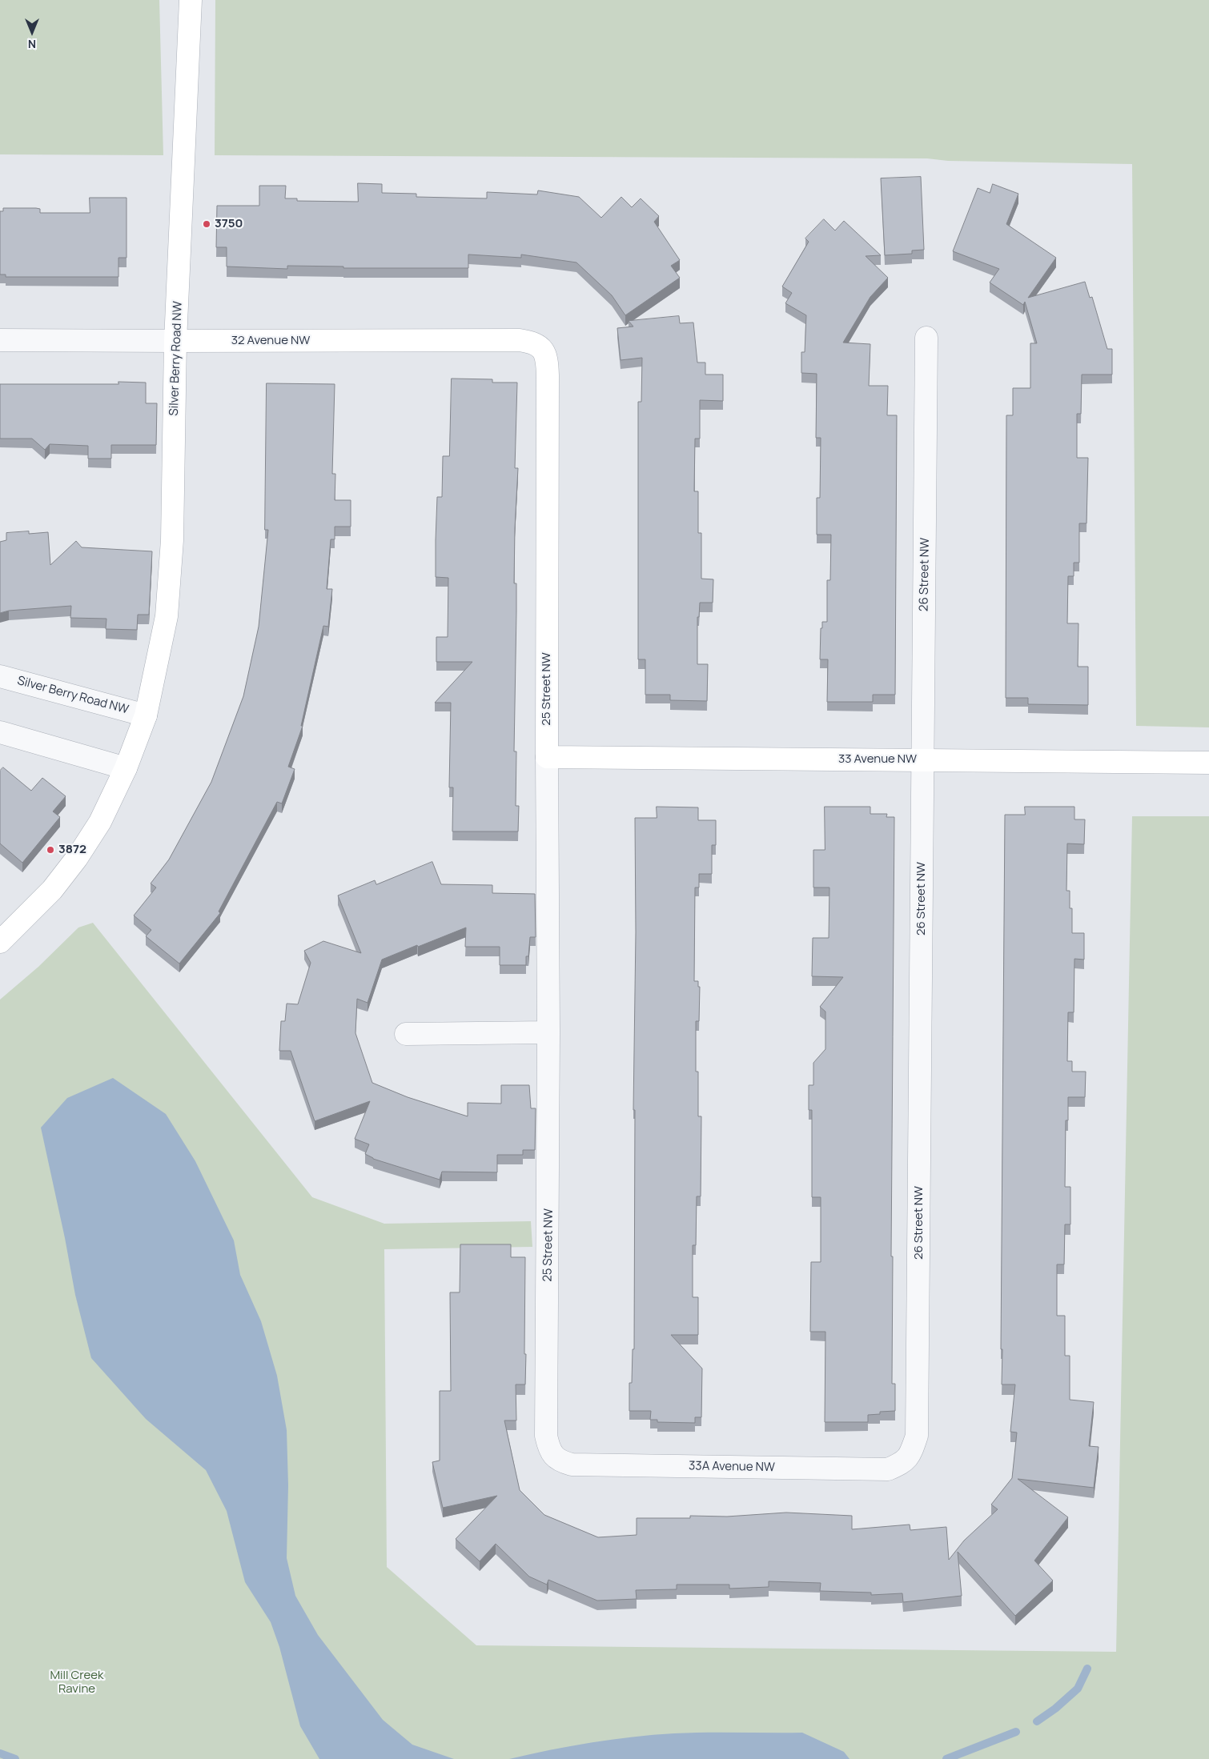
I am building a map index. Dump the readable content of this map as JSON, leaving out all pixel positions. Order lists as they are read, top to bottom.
{
  "streets": {
    "street": [
      "32 Avenue NW",
      "Silver Berry Road NW",
      "26 Street NW",
      "25 Street NW",
      "33 Avenue NW",
      "33A Avenue NW"
    ]
  },
  "crossings": [
    ["32 Avenue NW", "Silver Berry Road NW"],
    ["32 Avenue NW", "25 Street NW"],
    ["26 Street NW", "33 Avenue NW"],
    ["26 Street NW", "33A Avenue NW"],
    ["25 Street NW", "33 Avenue NW"],
    ["25 Street NW", "33A Avenue NW"]
  ],
  "parks": ["Mill Creek Ravine"],
  "places": ["3750", "3872"],
  "north": "bottom"
}
